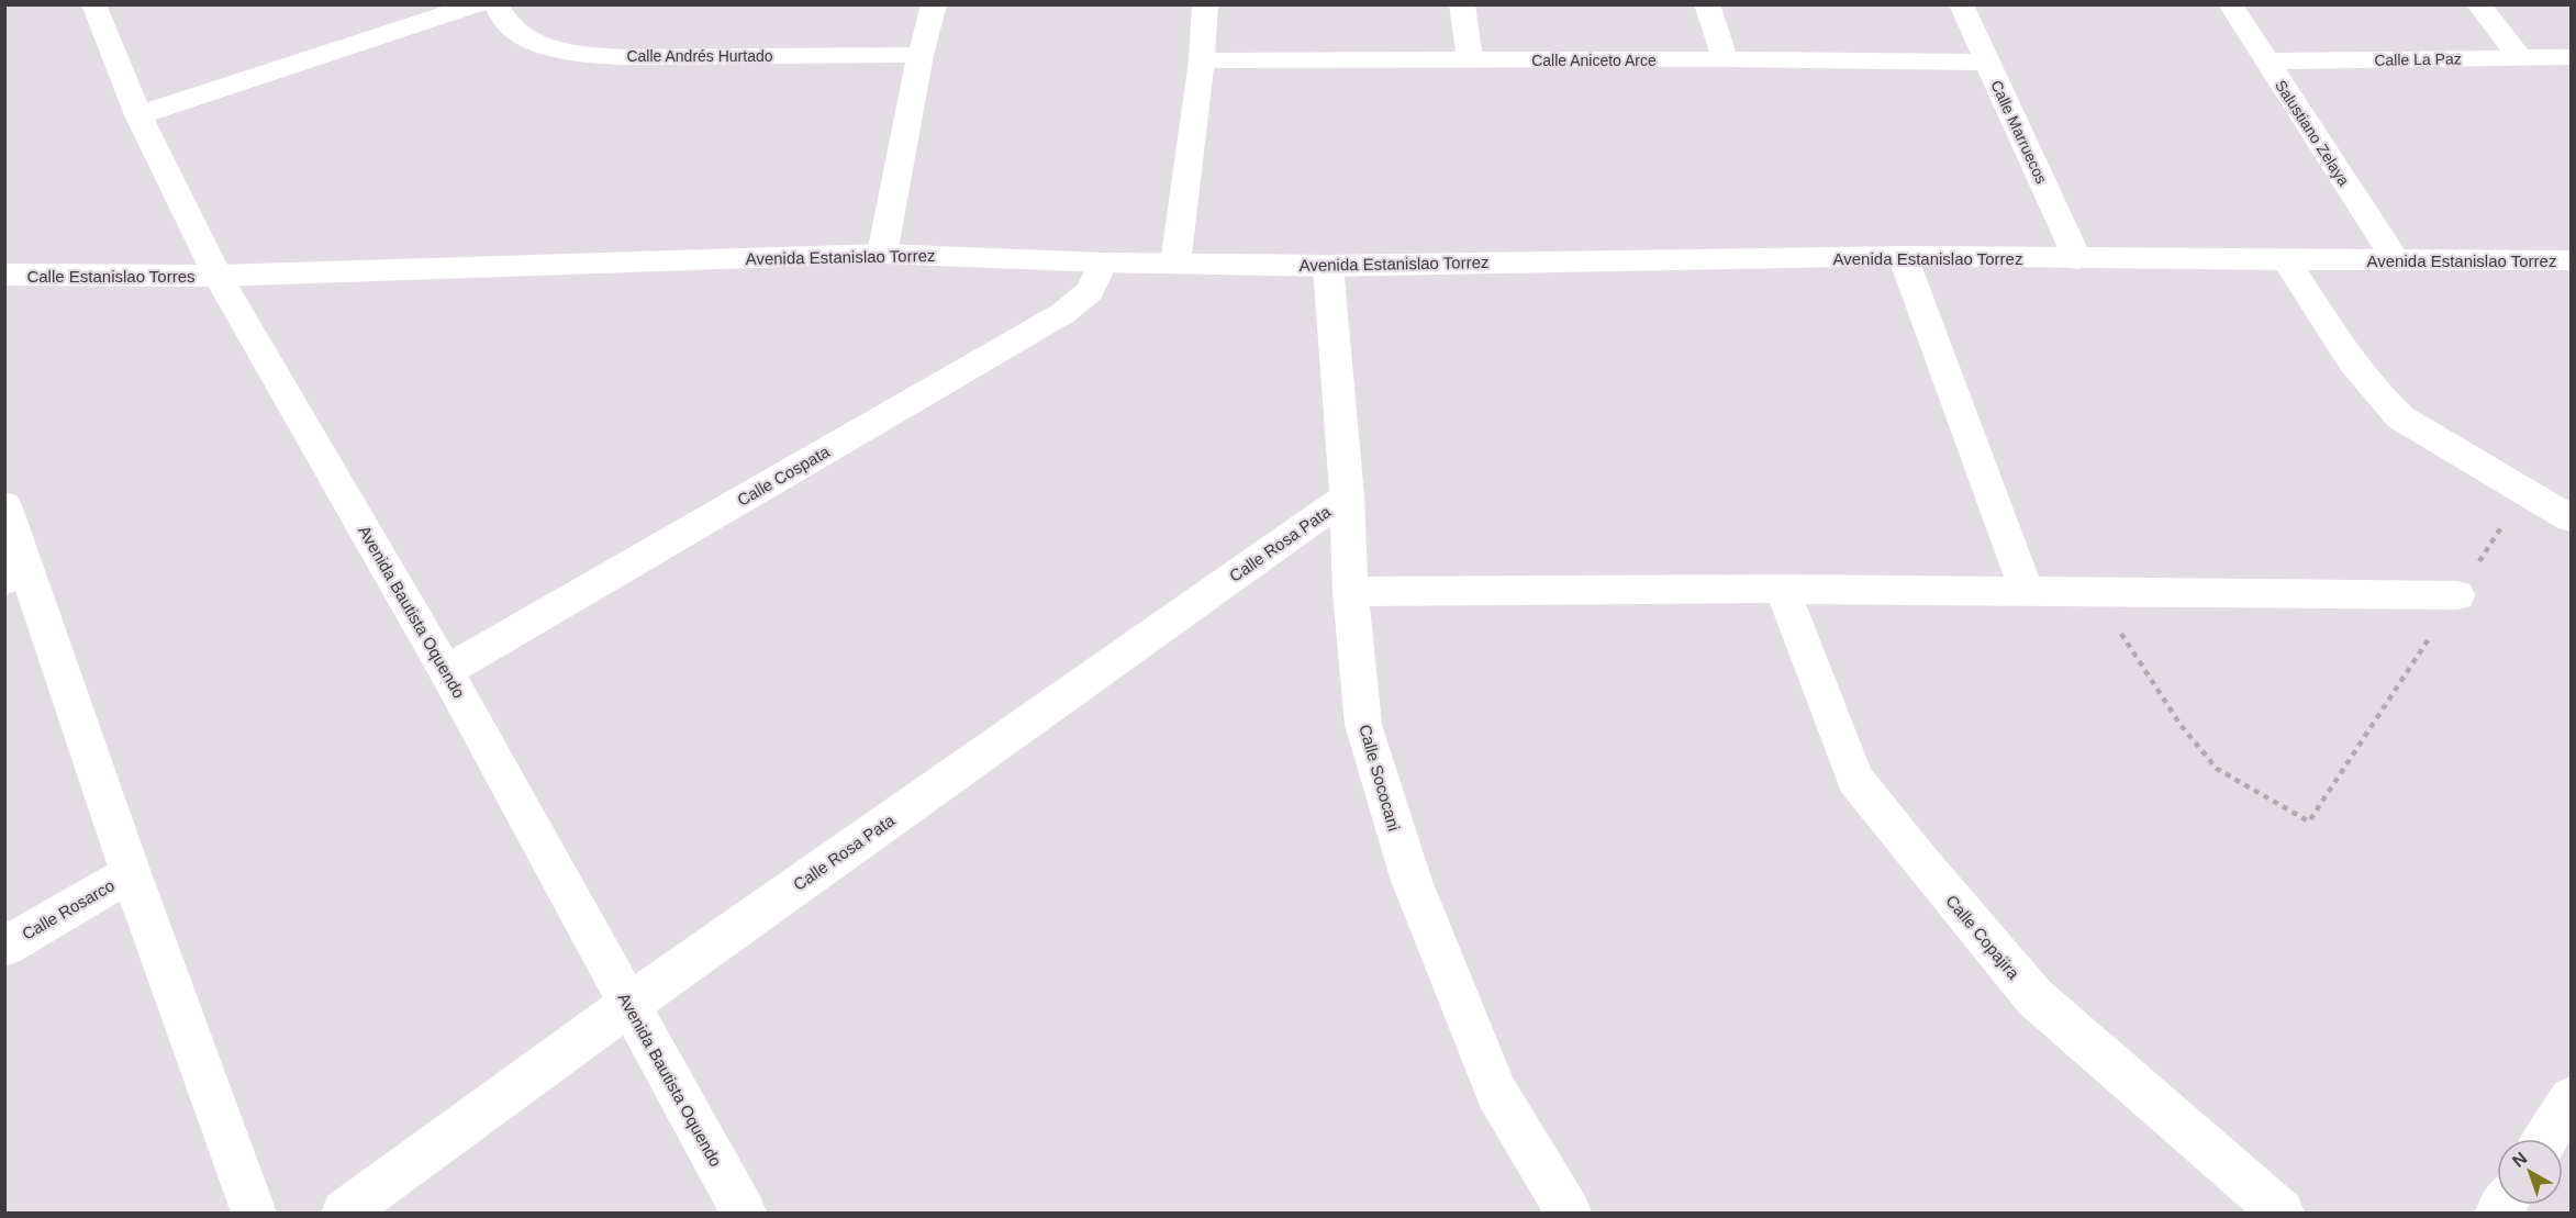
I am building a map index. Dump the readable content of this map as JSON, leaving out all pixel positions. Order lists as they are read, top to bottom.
{
  "streets": {
    "street": [
      "Calle Andrés Hurtado",
      "Calle La Paz",
      "Calle Aniceto Arce",
      "Calle Marruecos",
      "Salustiano Zelaya",
      "Avenida Estanislao Torrez",
      "Calle Estanislao Torres",
      "Calle Cospata",
      "Calle Rosa Pata",
      "Avenida Bautista Oquendo",
      "Calle Sococani",
      "Calle Rosarco",
      "Calle Copajira"
    ]
  },
  "crossings": [
    ["Calle La Paz", "Salustiano Zelaya"],
    ["Calle Aniceto Arce", "Calle Marruecos"],
    ["Calle Marruecos", "Avenida Estanislao Torrez"],
    ["Salustiano Zelaya", "Avenida Estanislao Torrez"],
    ["Avenida Estanislao Torrez", "Calle Estanislao Torres"],
    ["Avenida Estanislao Torrez", "Calle Cospata"],
    ["Avenida Estanislao Torrez", "Avenida Bautista Oquendo"],
    ["Avenida Estanislao Torrez", "Calle Sococani"],
    ["Calle Estanislao Torres", "Avenida Bautista Oquendo"],
    ["Calle Cospata", "Avenida Bautista Oquendo"],
    ["Calle Rosa Pata", "Avenida Bautista Oquendo"],
    ["Calle Rosa Pata", "Calle Sococani"]
  ],
  "north": "top left"
}
